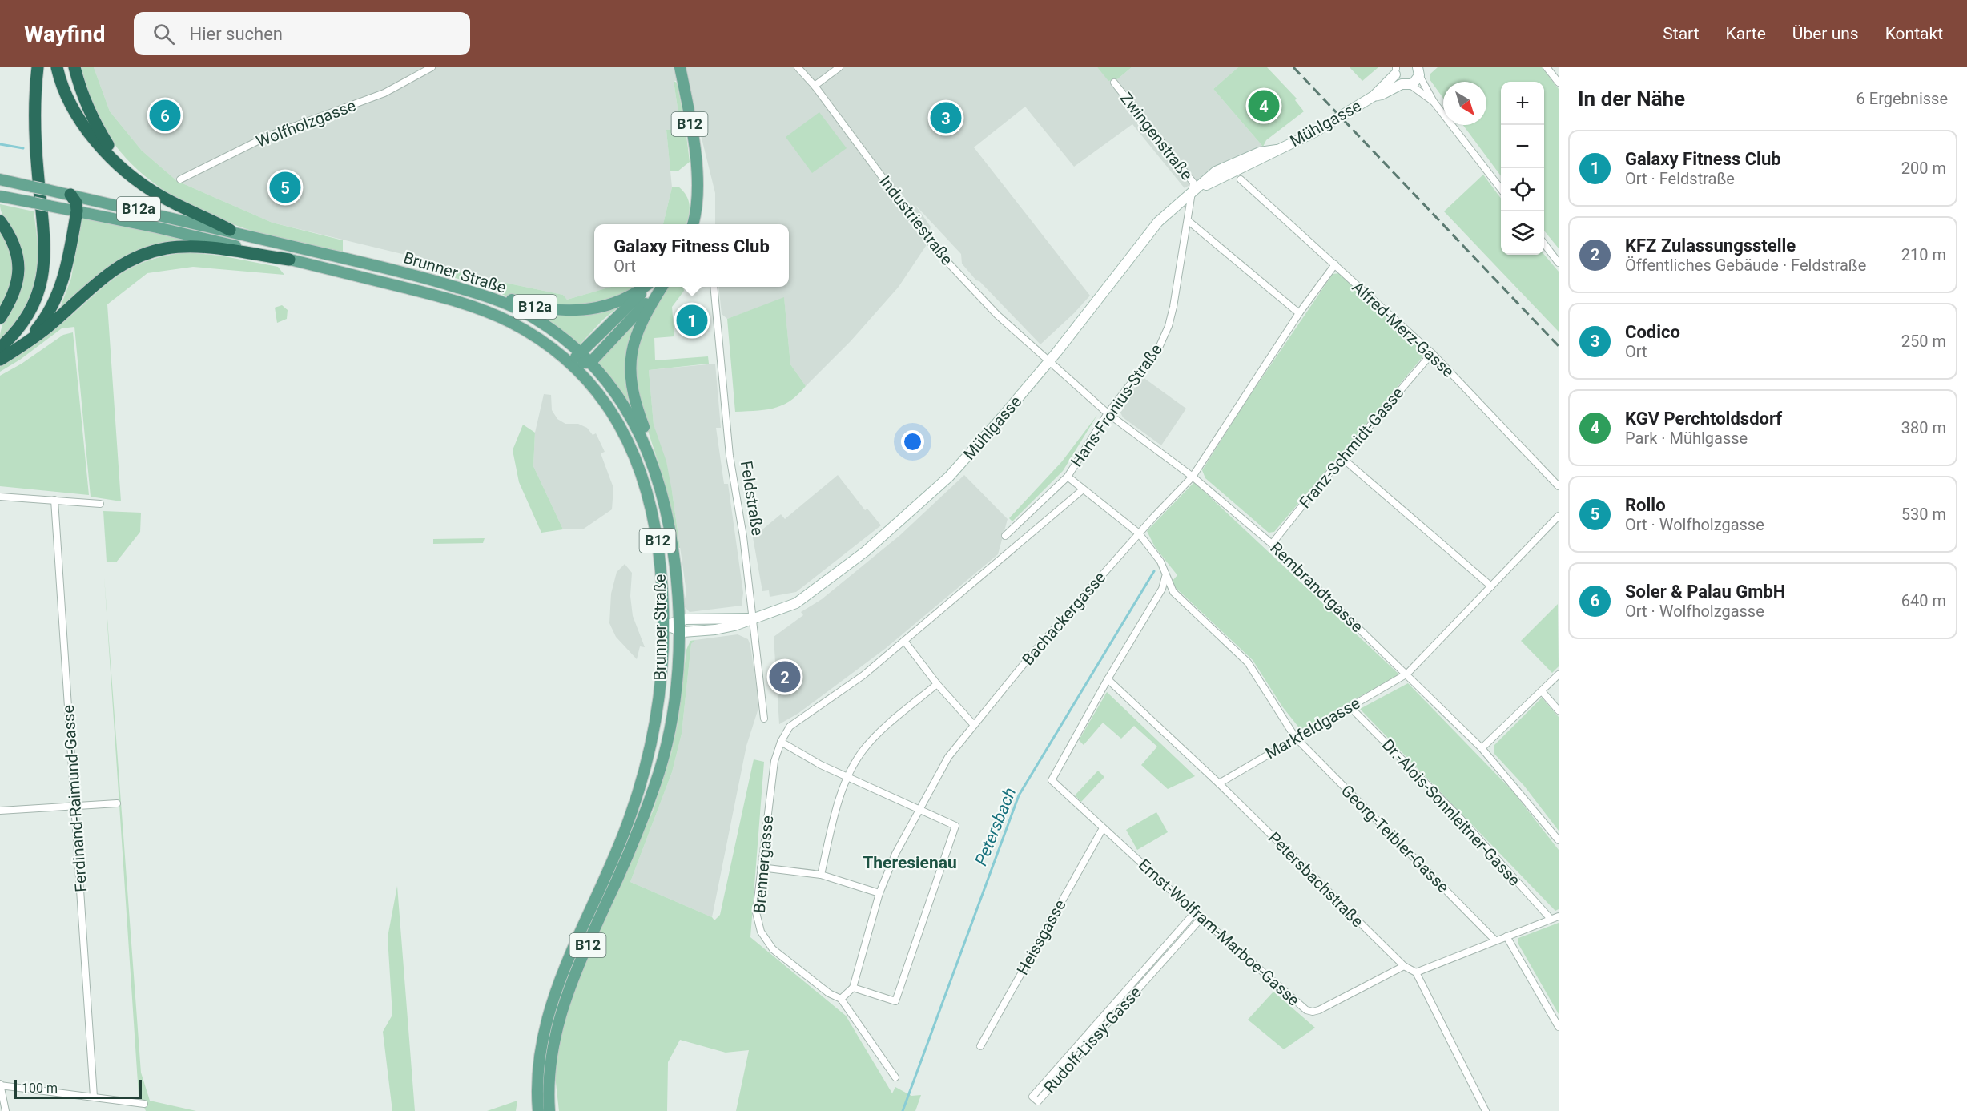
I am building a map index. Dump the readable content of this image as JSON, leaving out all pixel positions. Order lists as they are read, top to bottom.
{
  "streets": {
    "main road": ["B12", "B12a", "Brunner Straße"],
    "street": [
      "Wolfholzgasse",
      "Mühlgasse",
      "Zwingenstraße",
      "Industriestraße",
      "Alfred-Merz-Gasse",
      "Hans-Fronius-Straße",
      "Franz-Schmidt-Gasse",
      "Feldstraße",
      "Rembrandtgasse",
      "Bachackergasse",
      "Markfeldgasse",
      "Ferdinand-Raimund-Gasse",
      "Dr.-Alois-Sonnleitner-Gasse",
      "Georg-Teibler-Gasse",
      "Brennergasse",
      "Petersbachstraße",
      "Ernst-Wolfram-Marboe-Gasse",
      "Heissgasse",
      "Rudolf-Lissy-Gasse"
    ]
  },
  "crossings": [
    ["Mühlgasse", "Zwingenstraße"],
    ["Mühlgasse", "Industriestraße"],
    ["Mühlgasse", "Brunner Straße"],
    ["Mühlgasse", "Hans-Fronius-Straße"],
    ["Mühlgasse", "Feldstraße"],
    ["Mühlgasse", "Rembrandtgasse"],
    ["Zwingenstraße", "Hans-Fronius-Straße"],
    ["B12a", "Brunner Straße"],
    ["Industriestraße", "Rembrandtgasse"],
    ["Alfred-Merz-Gasse", "Franz-Schmidt-Gasse"],
    ["Alfred-Merz-Gasse", "Bachackergasse"],
    ["Hans-Fronius-Straße", "Rembrandtgasse"],
    ["Hans-Fronius-Straße", "Georg-Teibler-Gasse"],
    ["Hans-Fronius-Straße", "Brennergasse"],
    ["Franz-Schmidt-Gasse", "Rembrandtgasse"],
    ["Rembrandtgasse", "Bachackergasse"],
    ["Rembrandtgasse", "Markfeldgasse"],
    ["Bachackergasse", "Georg-Teibler-Gasse"],
    ["Markfeldgasse", "Dr.-Alois-Sonnleitner-Gasse"],
    ["Markfeldgasse", "Georg-Teibler-Gasse"],
    ["Markfeldgasse", "Petersbachstraße"],
    ["Petersbachstraße", "Ernst-Wolfram-Marboe-Gasse"],
    ["Ernst-Wolfram-Marboe-Gasse", "Heissgasse"],
    ["Ernst-Wolfram-Marboe-Gasse", "Rudolf-Lissy-Gasse"]
  ],
  "districts": ["Theresienau"],
  "water": ["Petersbach"],
  "scale_bar": "100 m",
  "north": "bottom right",
  "page": {
    "header": "Wayfind",
    "search": "Hier suchen",
    "nav": [
      "Start",
      "Karte",
      "Über uns",
      "Kontakt"
    ],
    "heading": ["In der Nähe", "6 Ergebnisse"],
    "map_buttons": ["+", "−"],
    "pins": [
      "4",
      "6",
      "3",
      "5",
      "1",
      "2"
    ],
    "list": [
      {
        "mark": "1",
        "name": "Galaxy Fitness Club",
        "note": "Ort · Feldstraße",
        "value": "200 m"
      },
      {
        "mark": "2",
        "name": "KFZ Zulassungsstelle",
        "note": "Öffentliches Gebäude · Feldstraße",
        "value": "210 m"
      },
      {
        "mark": "3",
        "name": "Codico",
        "note": "Ort",
        "value": "250 m"
      },
      {
        "mark": "4",
        "name": "KGV Perchtoldsdorf",
        "note": "Park · Mühlgasse",
        "value": "380 m"
      },
      {
        "mark": "5",
        "name": "Rollo",
        "note": "Ort · Wolfholzgasse",
        "value": "530 m"
      },
      {
        "mark": "6",
        "name": "Soler & Palau GmbH",
        "note": "Ort · Wolfholzgasse",
        "value": "640 m"
      }
    ],
    "popup": ["Galaxy Fitness Club", "Ort"],
    "scale": "100 m"
  }
}
